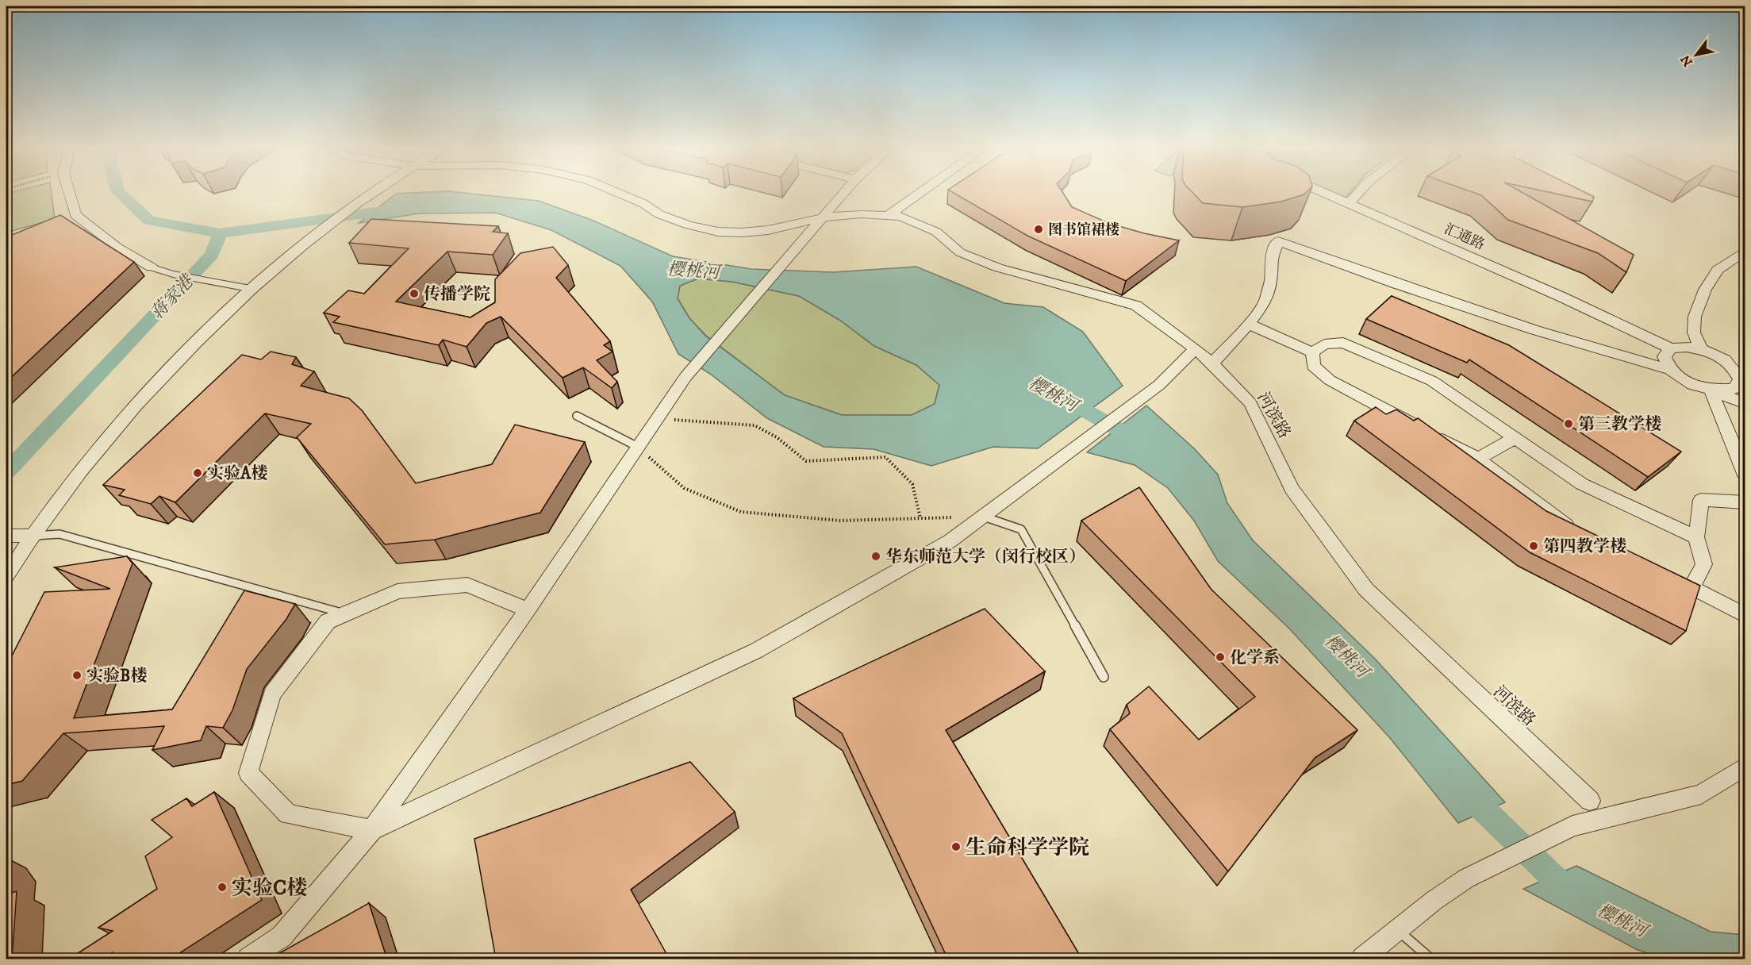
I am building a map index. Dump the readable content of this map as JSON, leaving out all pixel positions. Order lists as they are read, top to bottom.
{
  "streets": {
    "street": ["汇通路", "河滨路"]
  },
  "water": ["樱桃河", "蒋家港"],
  "places": [
    "图书馆裙楼",
    "传播学院",
    "第三教学楼",
    "实验A楼",
    "第四教学楼",
    "华东师范大学（闵行校区）",
    "化学系",
    "实验B楼",
    "生命科学学院",
    "实验C楼"
  ],
  "north": "bottom left"
}
